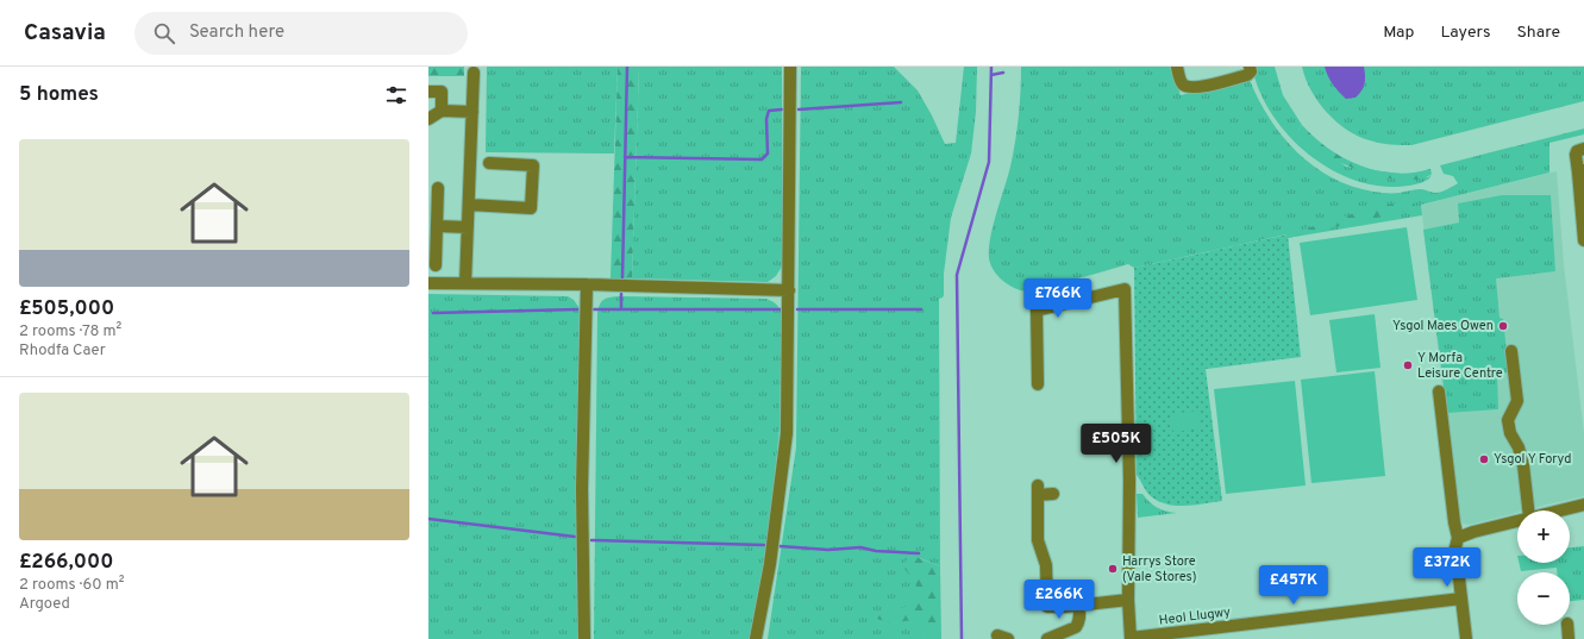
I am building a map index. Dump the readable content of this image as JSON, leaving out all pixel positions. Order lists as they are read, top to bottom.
{
  "streets": {
    "street": ["Heol Llugwy"]
  },
  "places": [
    "Ysgol Maes Owen",
    "Y Morfa Leisure Centre",
    "Ysgol Y Foryd",
    "Harrys Store (Vale Stores)"
  ],
  "page": {
    "header": "Casavia",
    "search": "Search here",
    "nav": ["Map", "Layers", "Share"],
    "heading": "5 homes",
    "list": [
      {
        "name": "£505,000",
        "note": "2 rooms · 78 m² · Rhodfa Caer"
      },
      {
        "name": "£266,000",
        "note": "2 rooms · 60 m² · Argoed"
      }
    ],
    "price": [
      "£766K",
      "£505K",
      "£372K",
      "£457K",
      "£266K"
    ],
    "map_buttons": ["+", "−"]
  }
}
